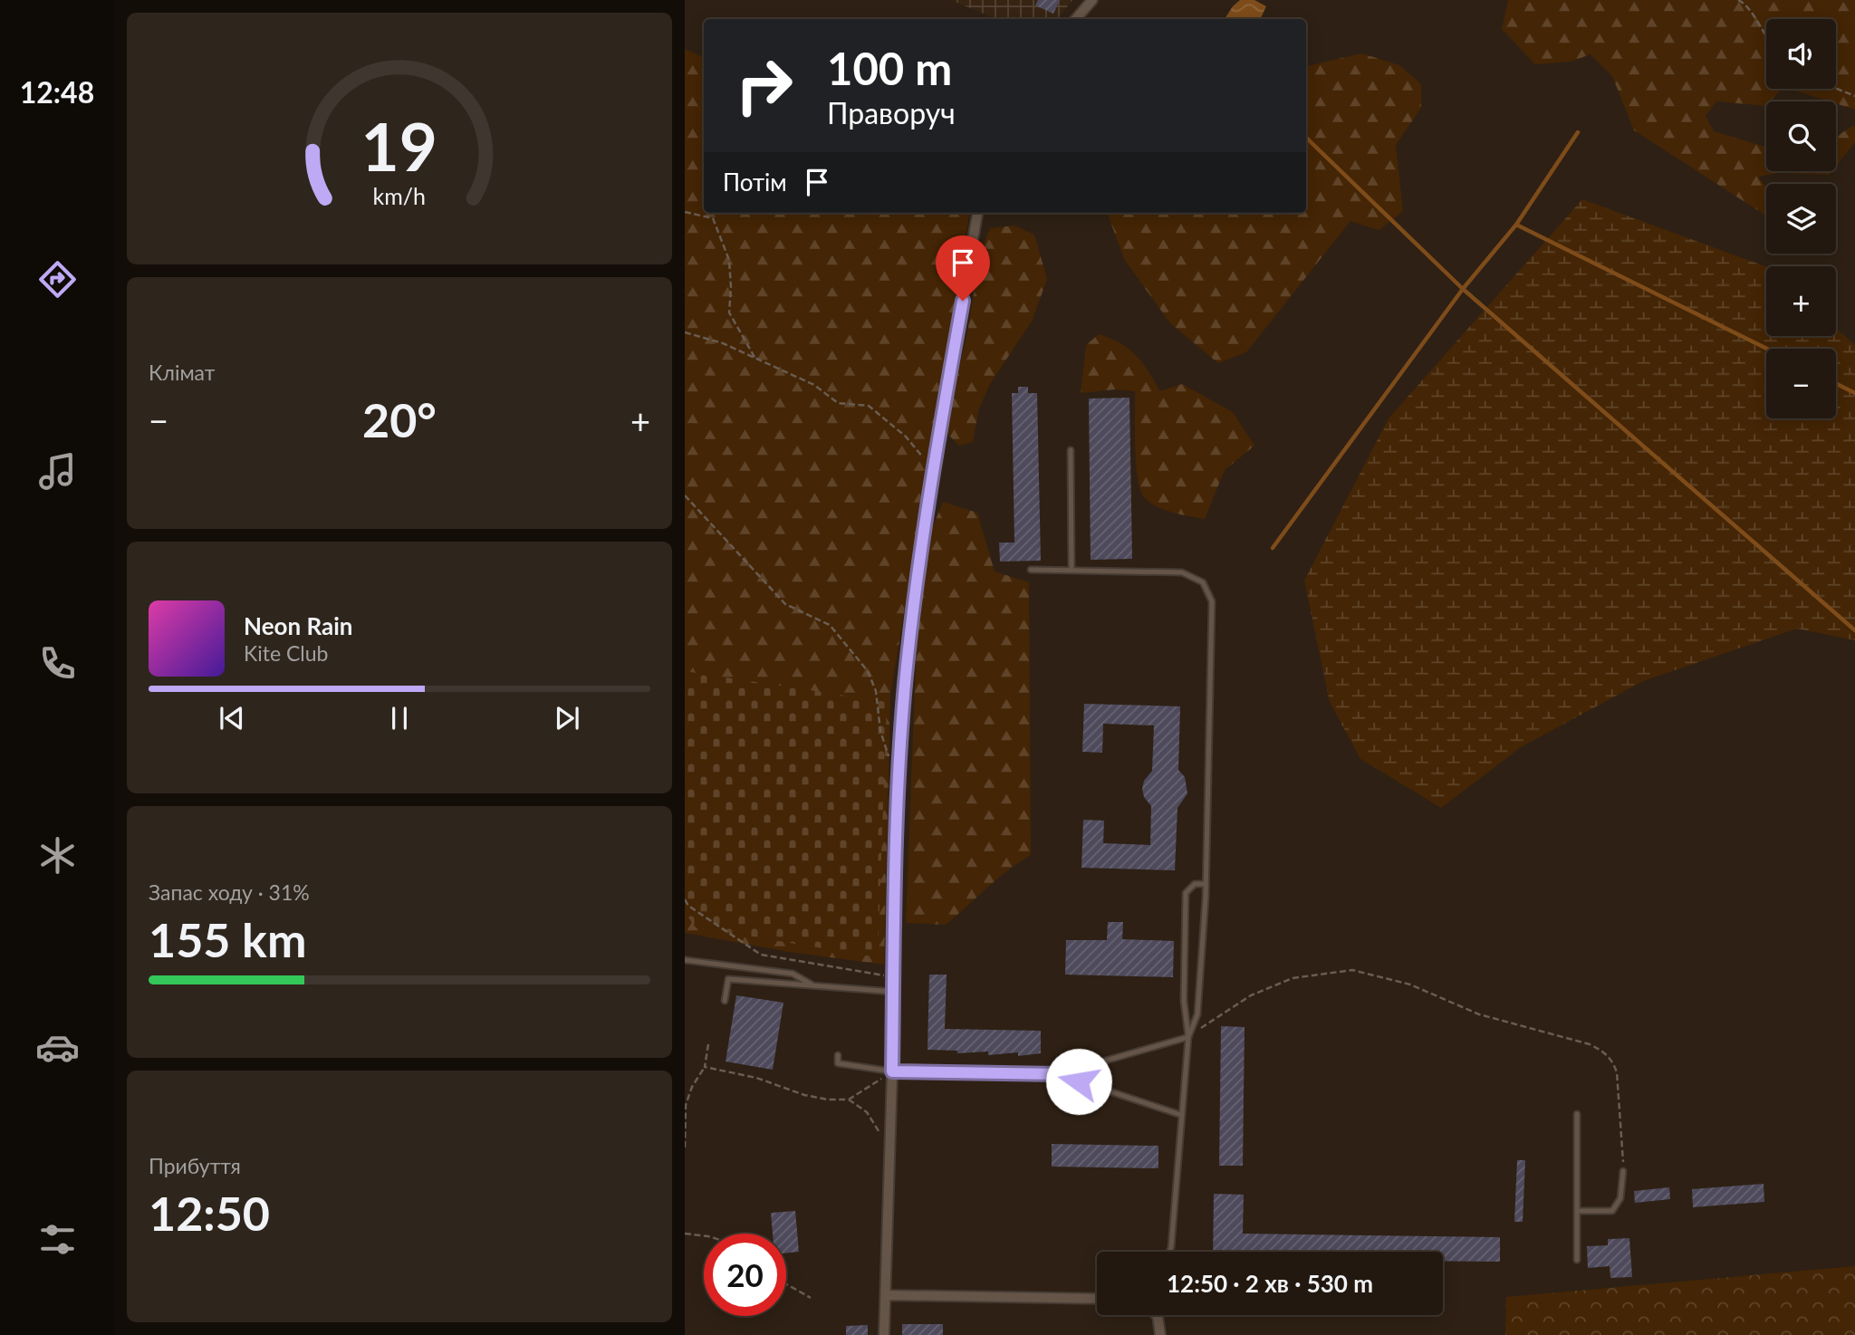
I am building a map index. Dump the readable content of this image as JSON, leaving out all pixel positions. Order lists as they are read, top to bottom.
{
  "page": {
    "tabs": "12:48",
    "map_buttons": ["+", "−"],
    "turn": ["100 m", "Праворуч"],
    "then": "Потім",
    "tile": [
      "Клімат",
      ["Запас ходу · 31%", "155 km"],
      ["Прибуття", "12:50"]
    ],
    "heat": ["−", "20°", "+"],
    "song": ["Neon Rain", "Kite Club"],
    "limit": "20",
    "trip": "12:50 · 2 хв · 530 m",
    "gauge": ["19", "km/h"]
  }
}
